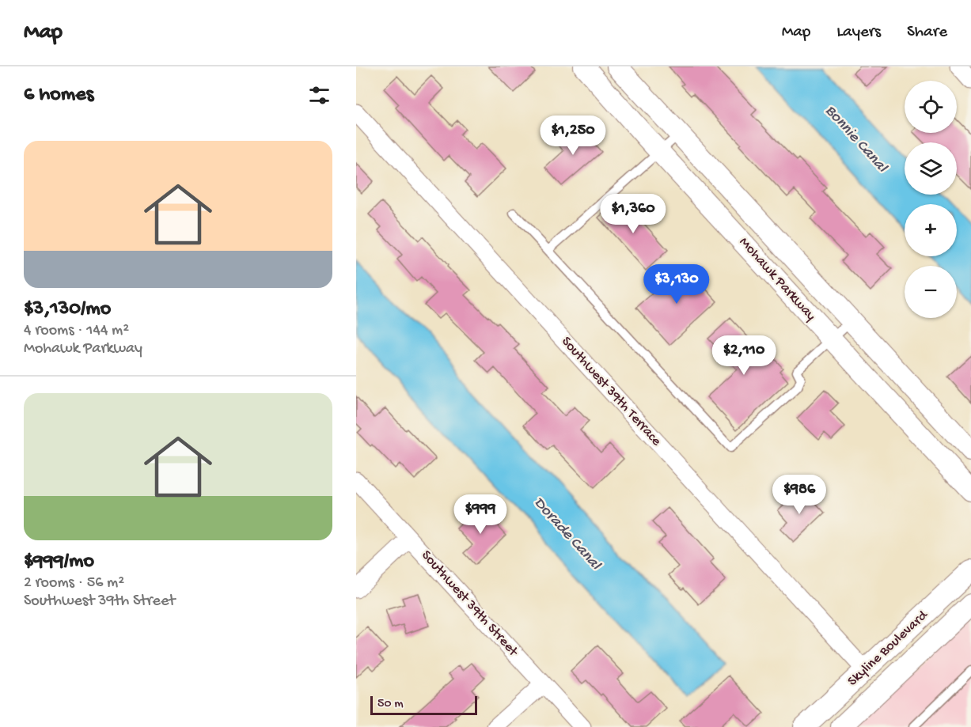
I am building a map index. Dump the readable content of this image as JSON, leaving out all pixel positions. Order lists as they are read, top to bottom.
{
  "streets": {
    "street": [
      "Mohawk Parkway",
      "Southwest 39th Terrace",
      "Southwest 39th Street",
      "Skyline Boulevard"
    ]
  },
  "crossings": [
    ["Southwest 39th Terrace", "Skyline Boulevard"]
  ],
  "water": ["Bonnie Canal", "Dorade Canal"],
  "scale_bar": "50 m",
  "page": {
    "header": "Map",
    "nav": ["Map", "Layers", "Share"],
    "heading": "6 homes",
    "map_buttons": ["+", "−"],
    "price": [
      "$1,250",
      "$1,360",
      "$3,130",
      "$2,110",
      "$986",
      "$999"
    ],
    "list": [
      {
        "name": "$3,130/mo",
        "note": "4 rooms · 144 m² · Mohawk Parkway"
      },
      {
        "name": "$999/mo",
        "note": "2 rooms · 56 m² · Southwest 39th Street"
      }
    ],
    "scale": "50 m"
  }
}
